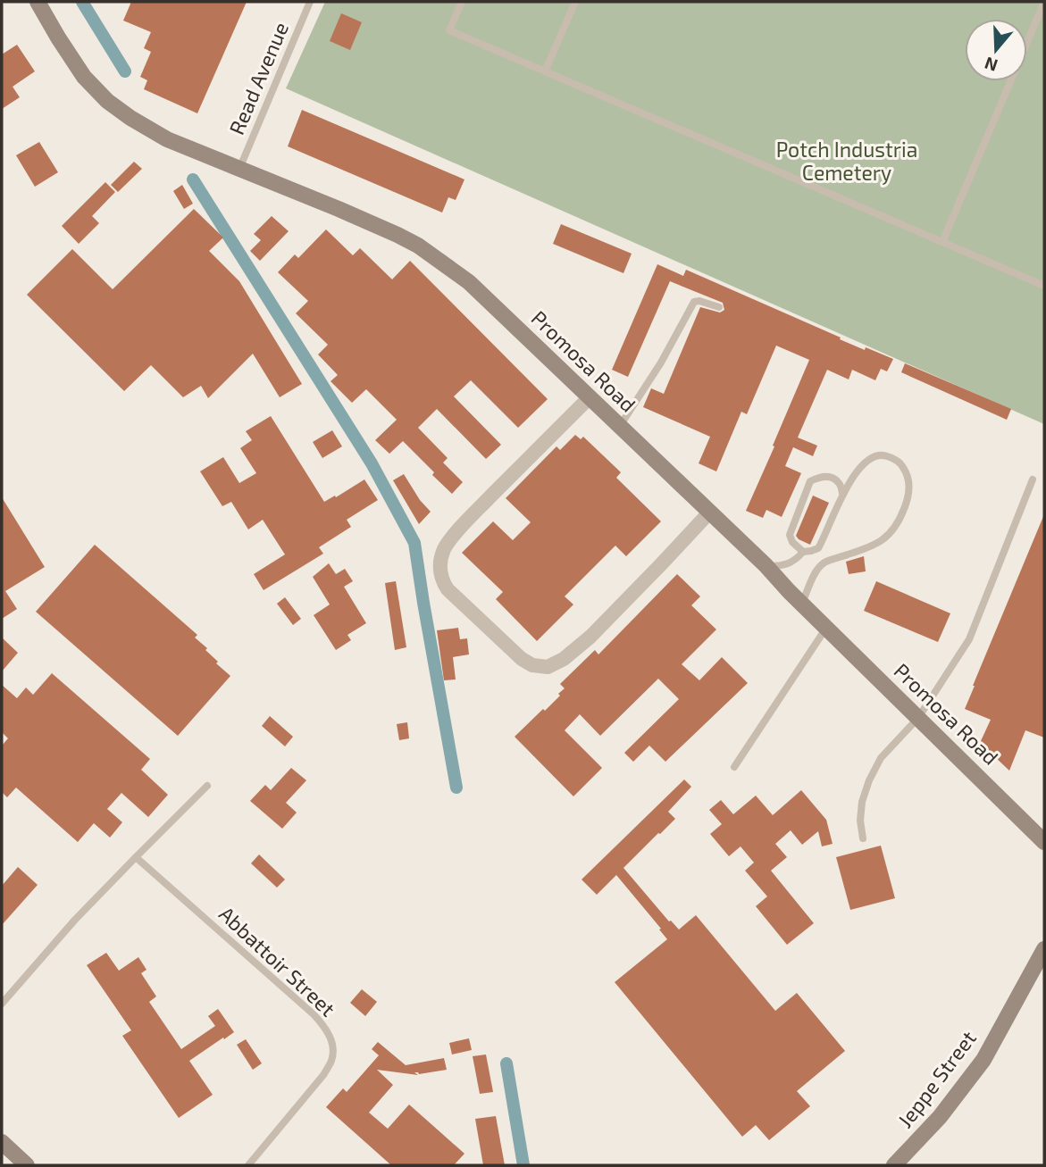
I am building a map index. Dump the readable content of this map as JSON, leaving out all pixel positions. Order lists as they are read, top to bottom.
{
  "streets": {
    "street": ["Promosa Road", "Jeppe Street"],
    "lane": ["Read Avenue", "Abbattoir Street"]
  },
  "crossings": [
    ["Read Avenue", "Promosa Road"]
  ],
  "parks": ["Potch Industria Cemetery"],
  "north": "bottom"
}
